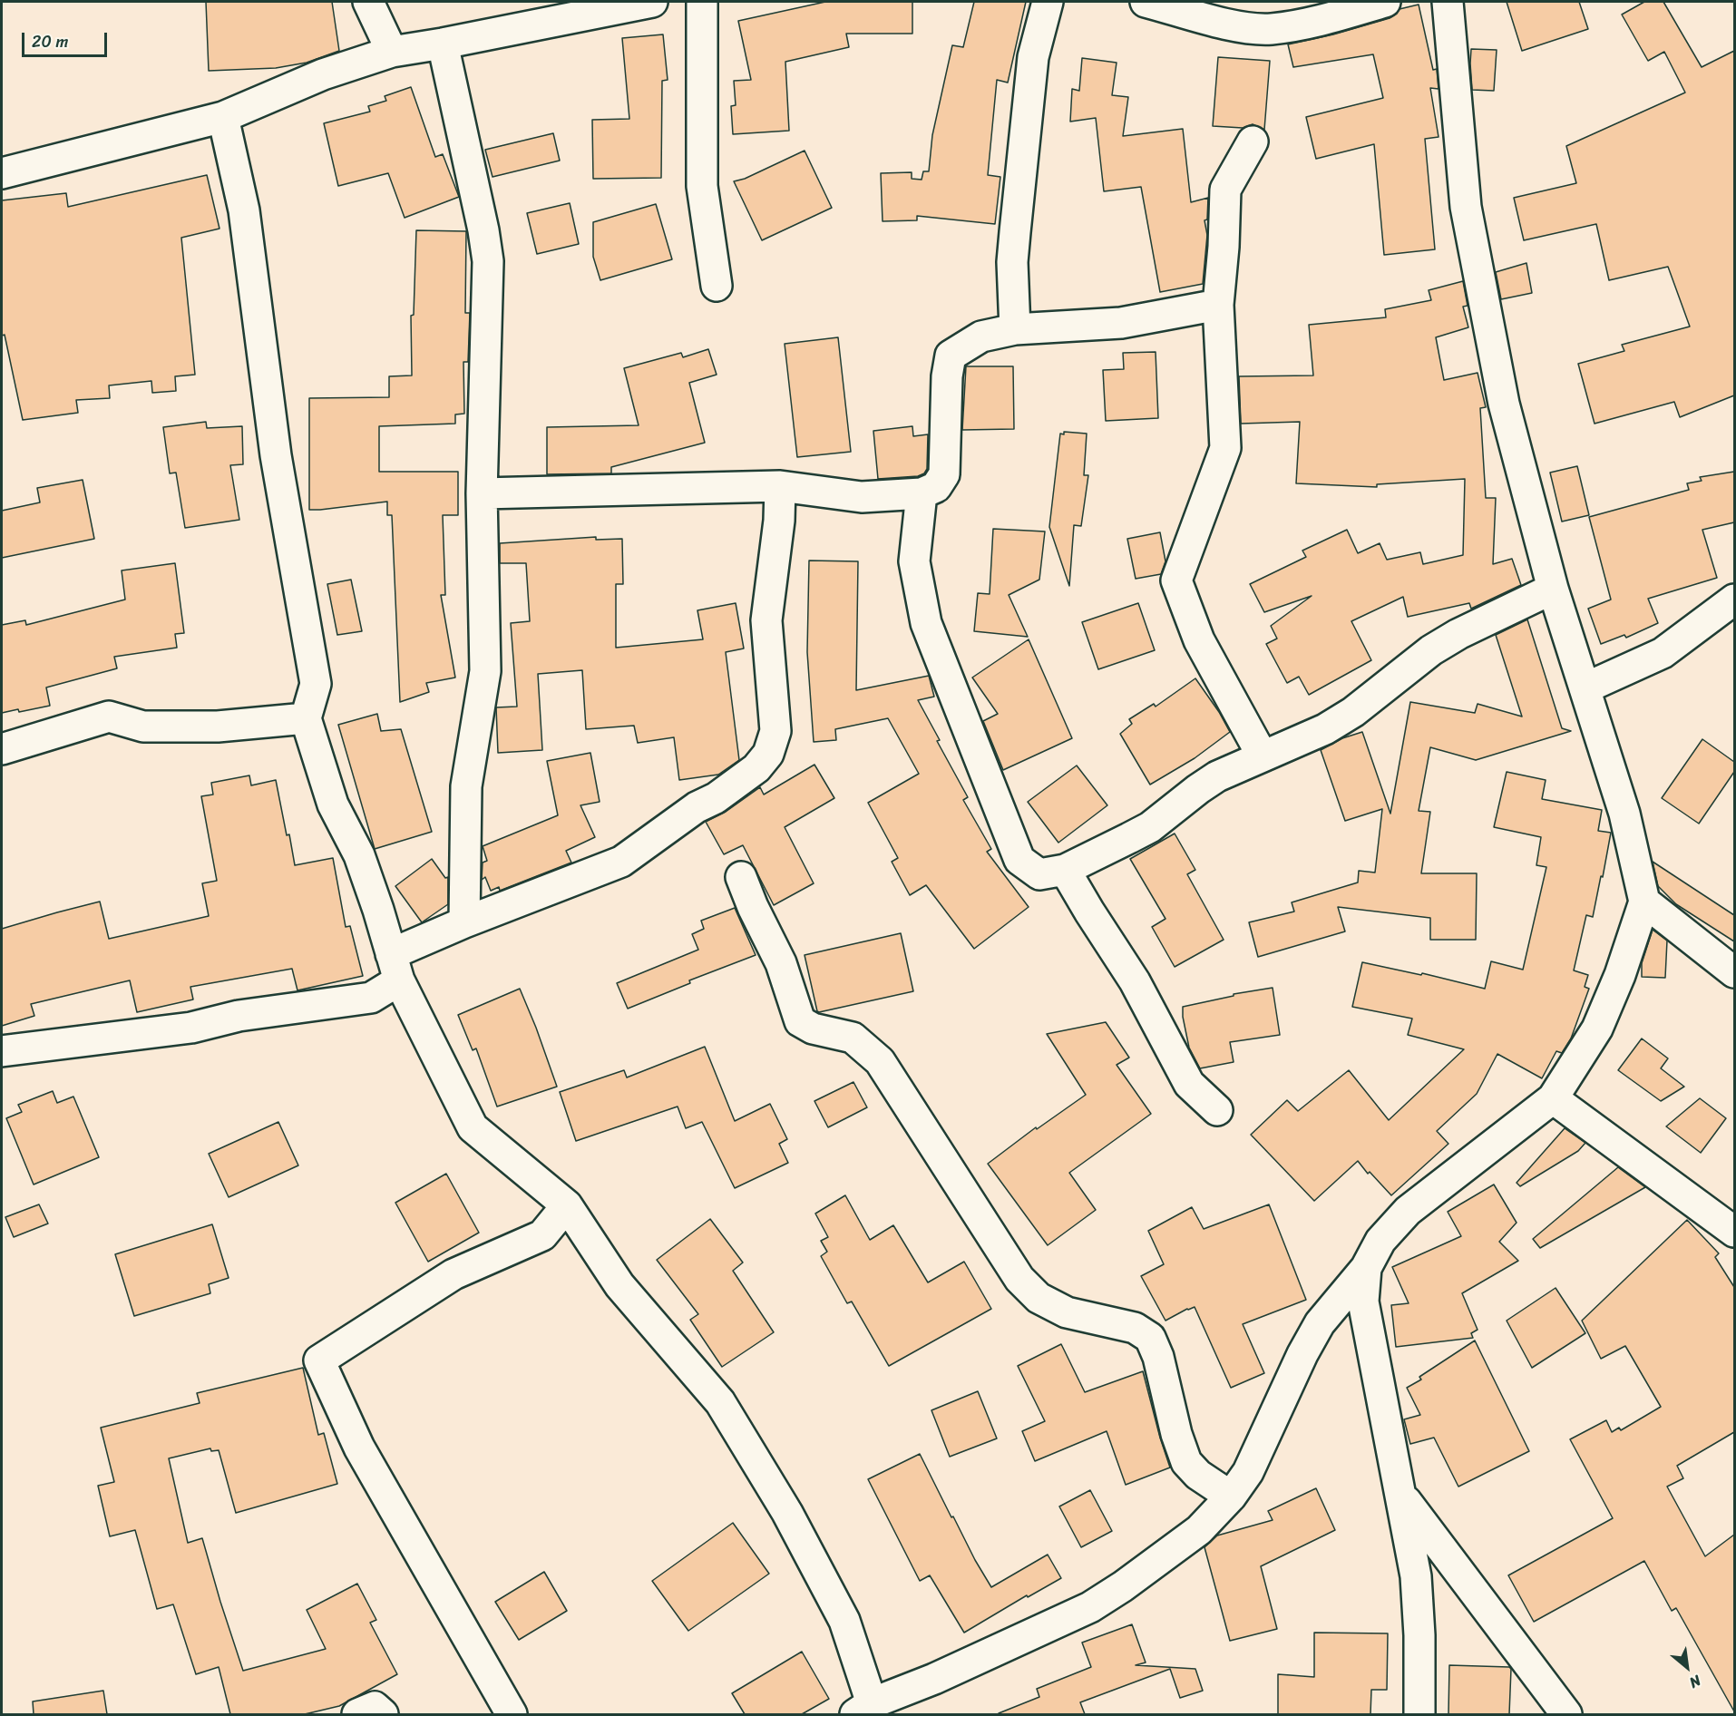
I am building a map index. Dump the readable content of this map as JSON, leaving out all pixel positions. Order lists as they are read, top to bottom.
{
  "scale_bar": "20 m",
  "north": "bottom right"
}
